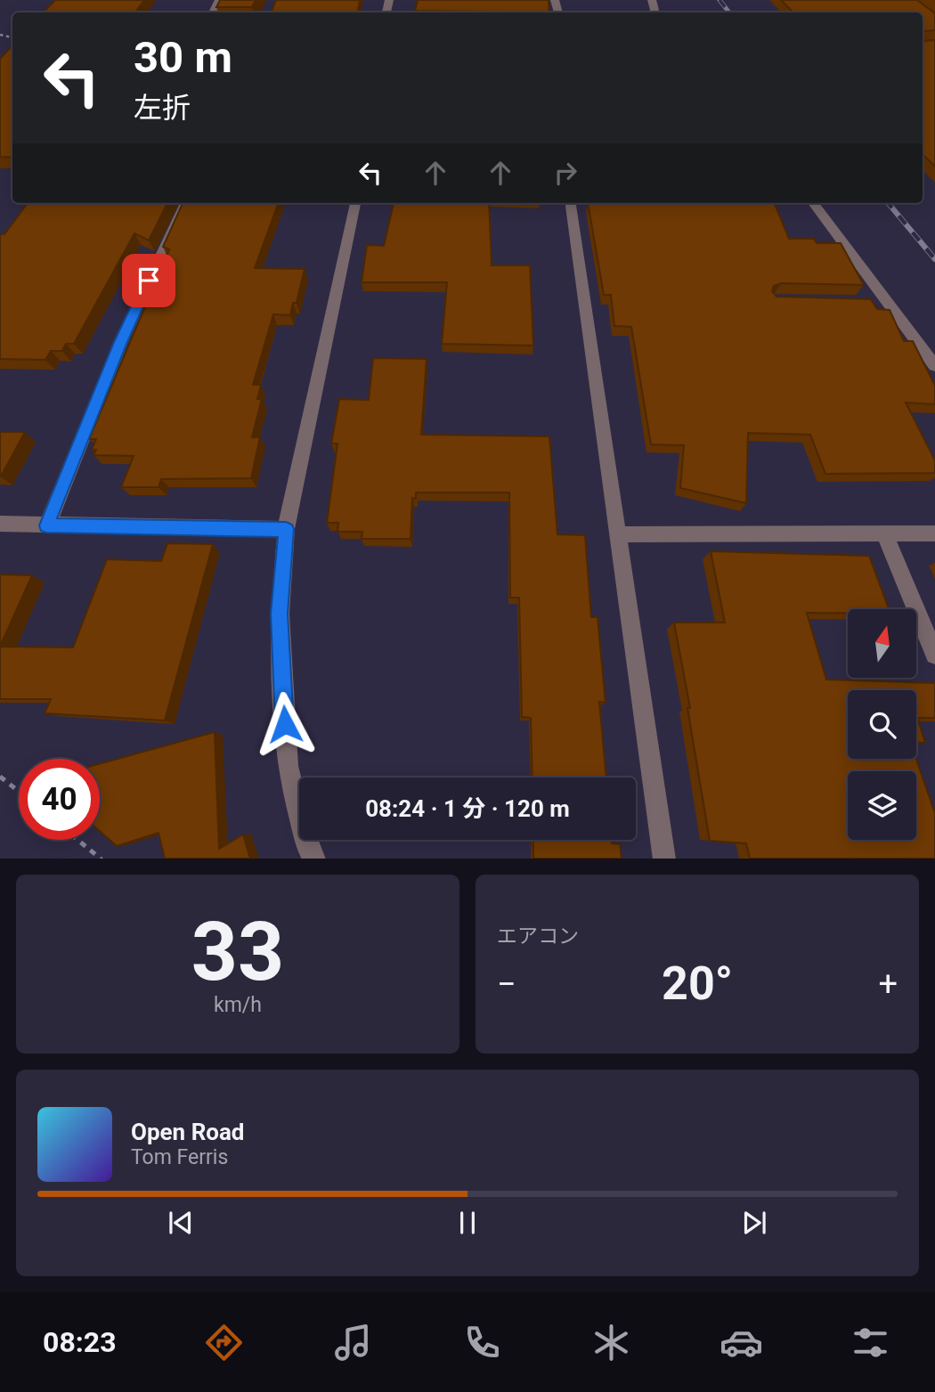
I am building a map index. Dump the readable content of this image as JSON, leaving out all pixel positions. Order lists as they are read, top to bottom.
{
  "north": "top",
  "page": {
    "turn": ["30 m", "左折"],
    "limit": "40",
    "trip": "08:24 · 1 分 · 120 m",
    "tile": [
      ["33", "km/h"],
      "エアコン"
    ],
    "heat": ["−", "20°", "+"],
    "song": ["Open Road", "Tom Ferris"],
    "tabs": "08:23"
  }
}
